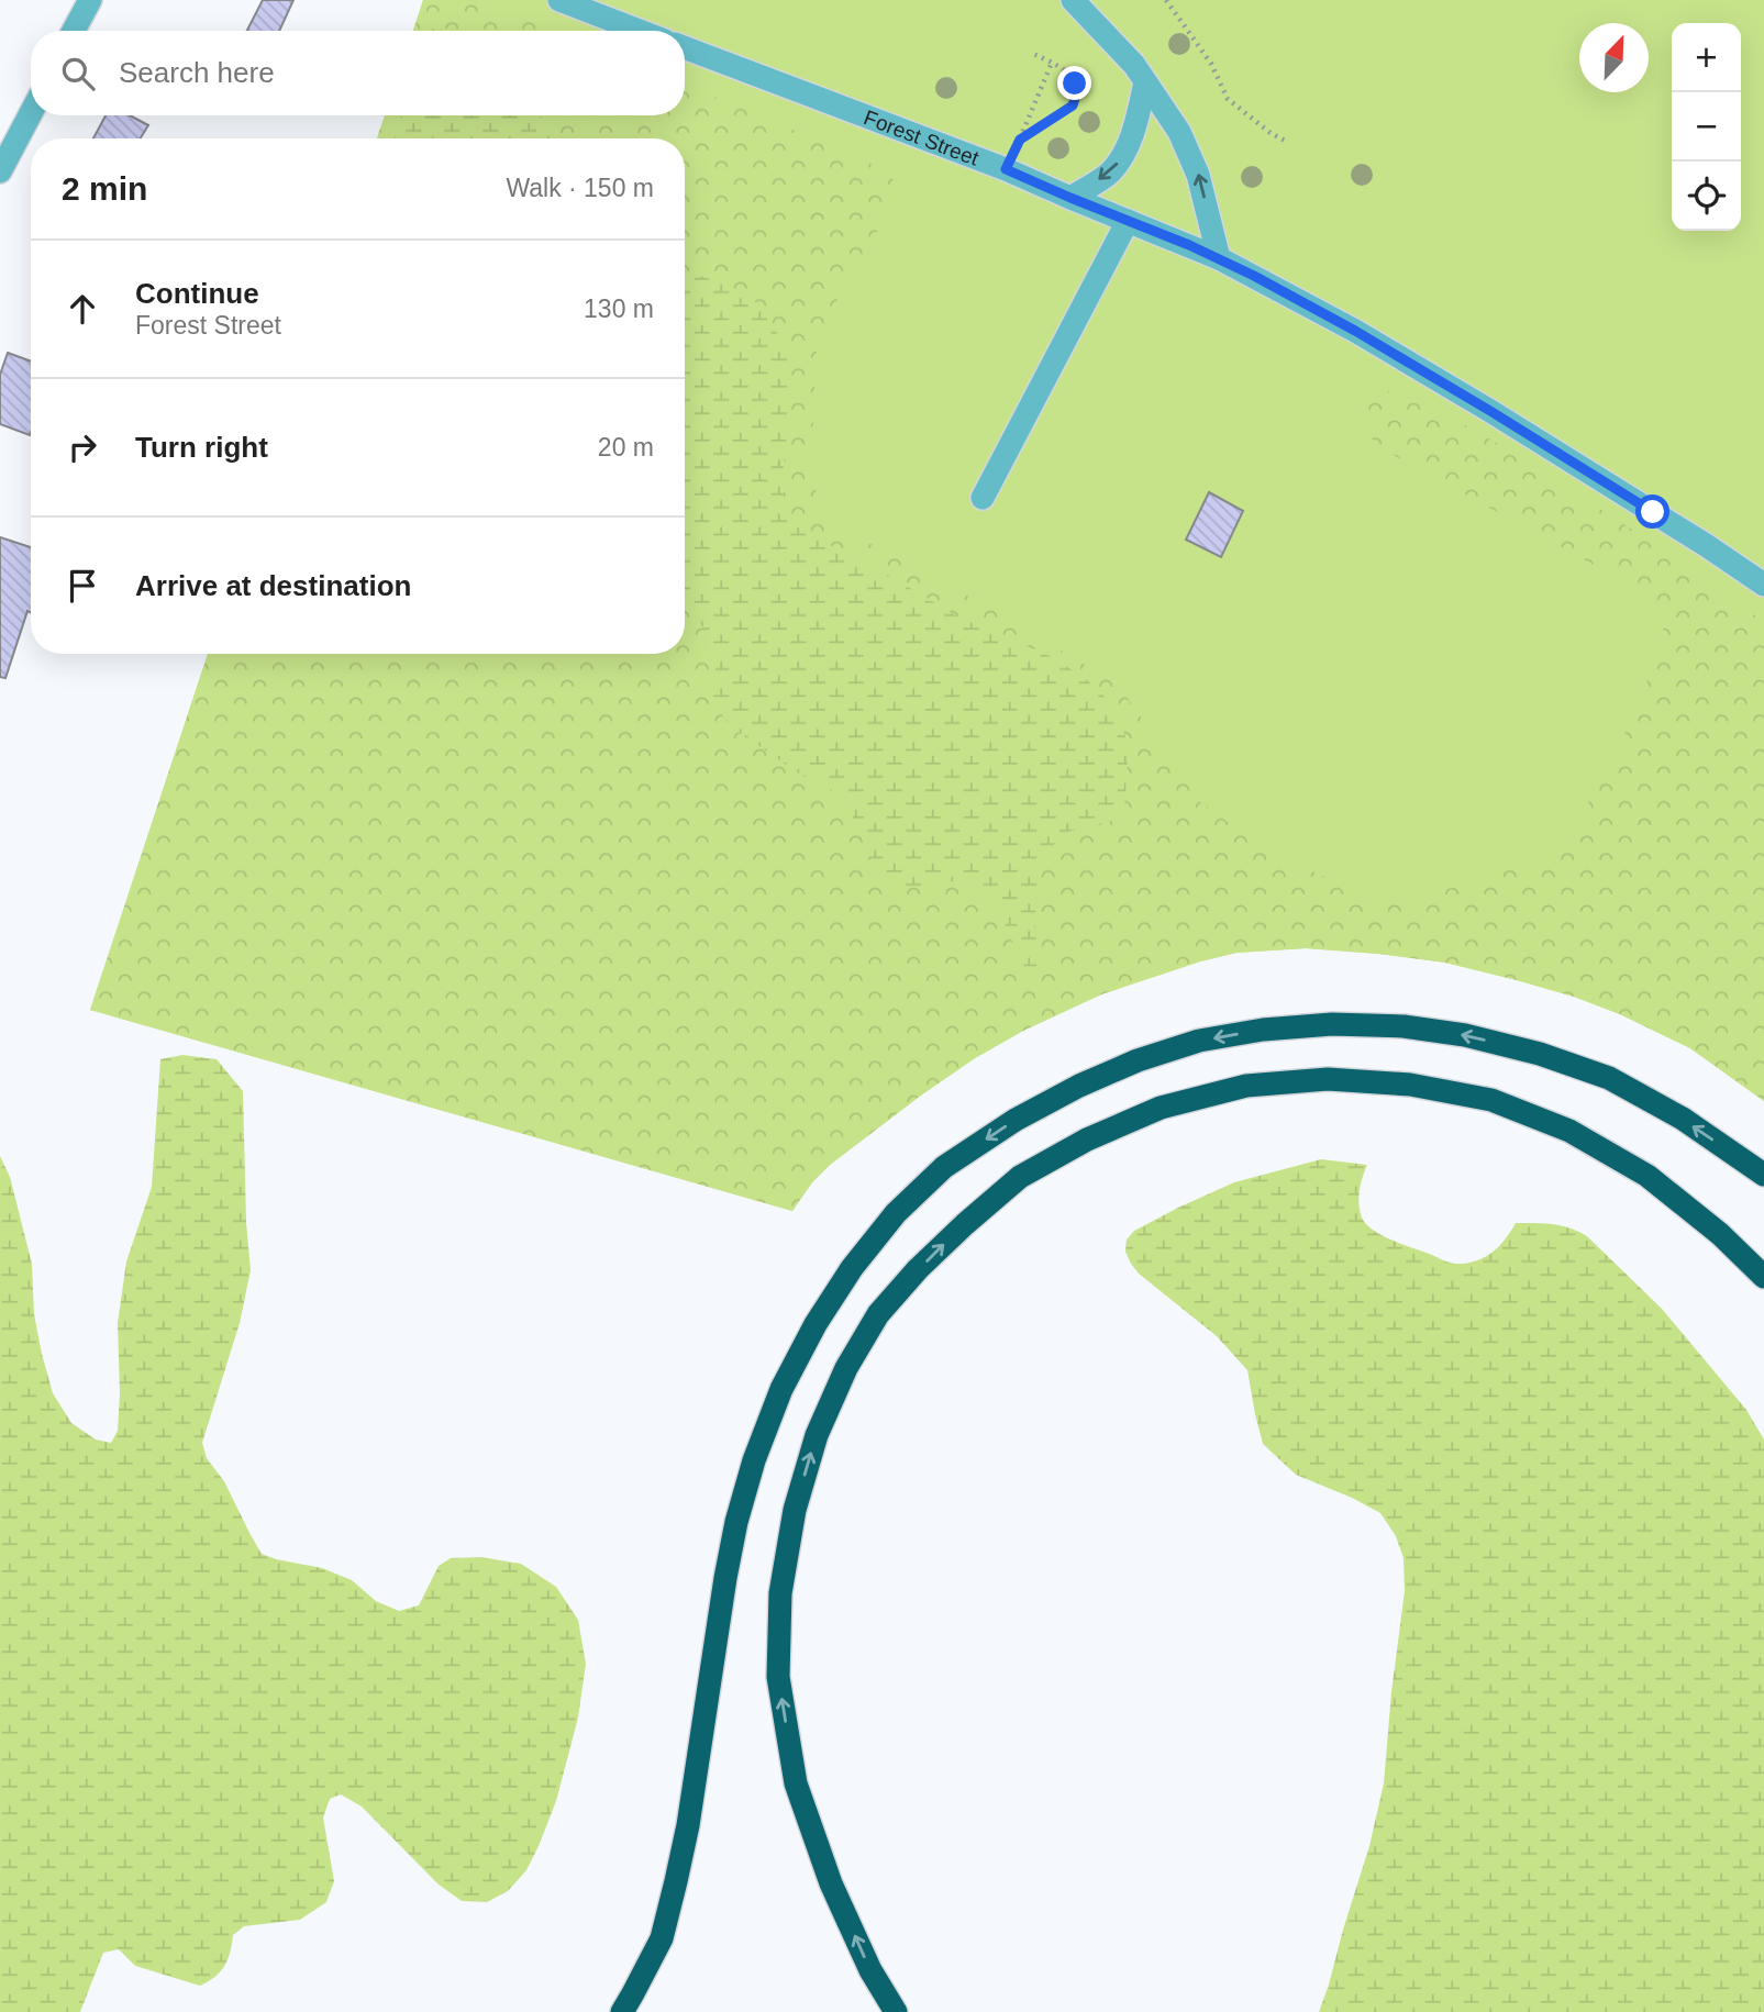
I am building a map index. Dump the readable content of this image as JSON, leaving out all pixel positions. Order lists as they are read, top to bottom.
{
  "streets": {
    "street": ["Forest Street"]
  },
  "north": "top right",
  "page": {
    "map_buttons": ["+", "−"],
    "search": "Search here",
    "heading": ["2 min", "Walk · 150 m"],
    "list": [
      ["Continue", "Forest Street", "130 m"],
      ["Turn right", "20 m"],
      "Arrive at destination"
    ]
  }
}
